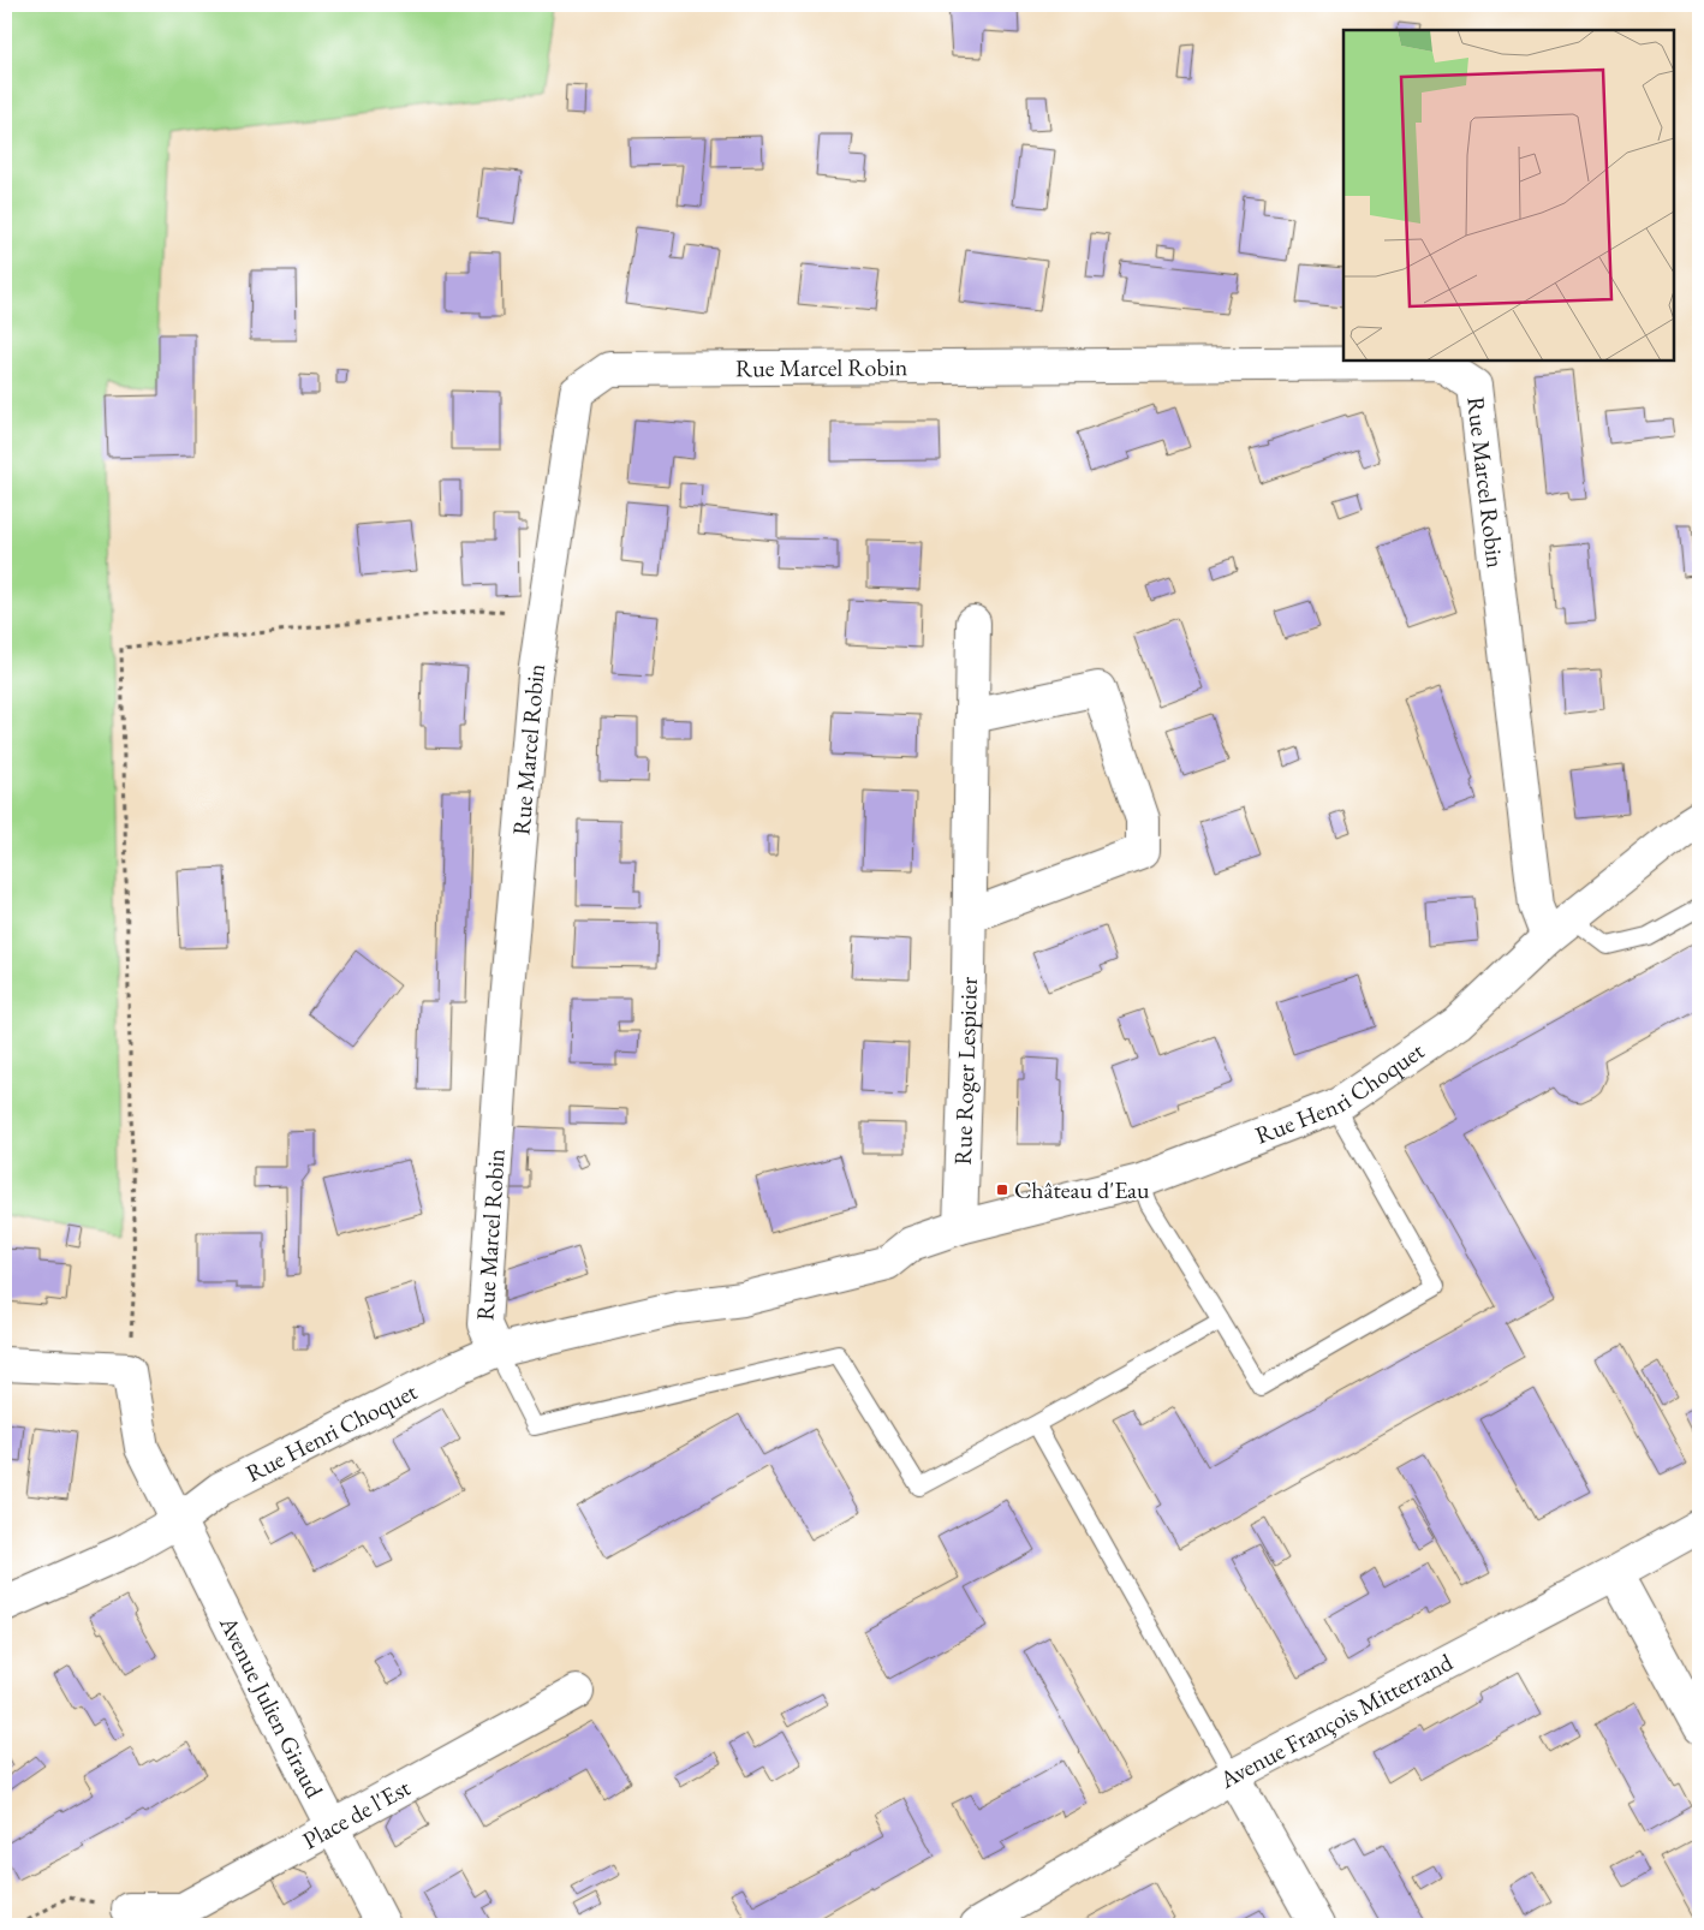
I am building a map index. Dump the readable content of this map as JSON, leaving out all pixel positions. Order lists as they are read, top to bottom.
{
  "streets": {
    "street": [
      "Rue Marcel Robin",
      "Rue Roger Lespicier",
      "Rue Henri Choquet",
      "Avenue Julien Giraud",
      "Avenue François Mitterrand",
      "Place de l'Est"
    ]
  },
  "crossings": [
    ["Rue Marcel Robin", "Rue Henri Choquet"],
    ["Rue Roger Lespicier", "Rue Henri Choquet"],
    ["Rue Henri Choquet", "Avenue Julien Giraud"],
    ["Avenue Julien Giraud", "Place de l'Est"]
  ],
  "places": {
    "transit": ["Château d'Eau"]
  }
}
